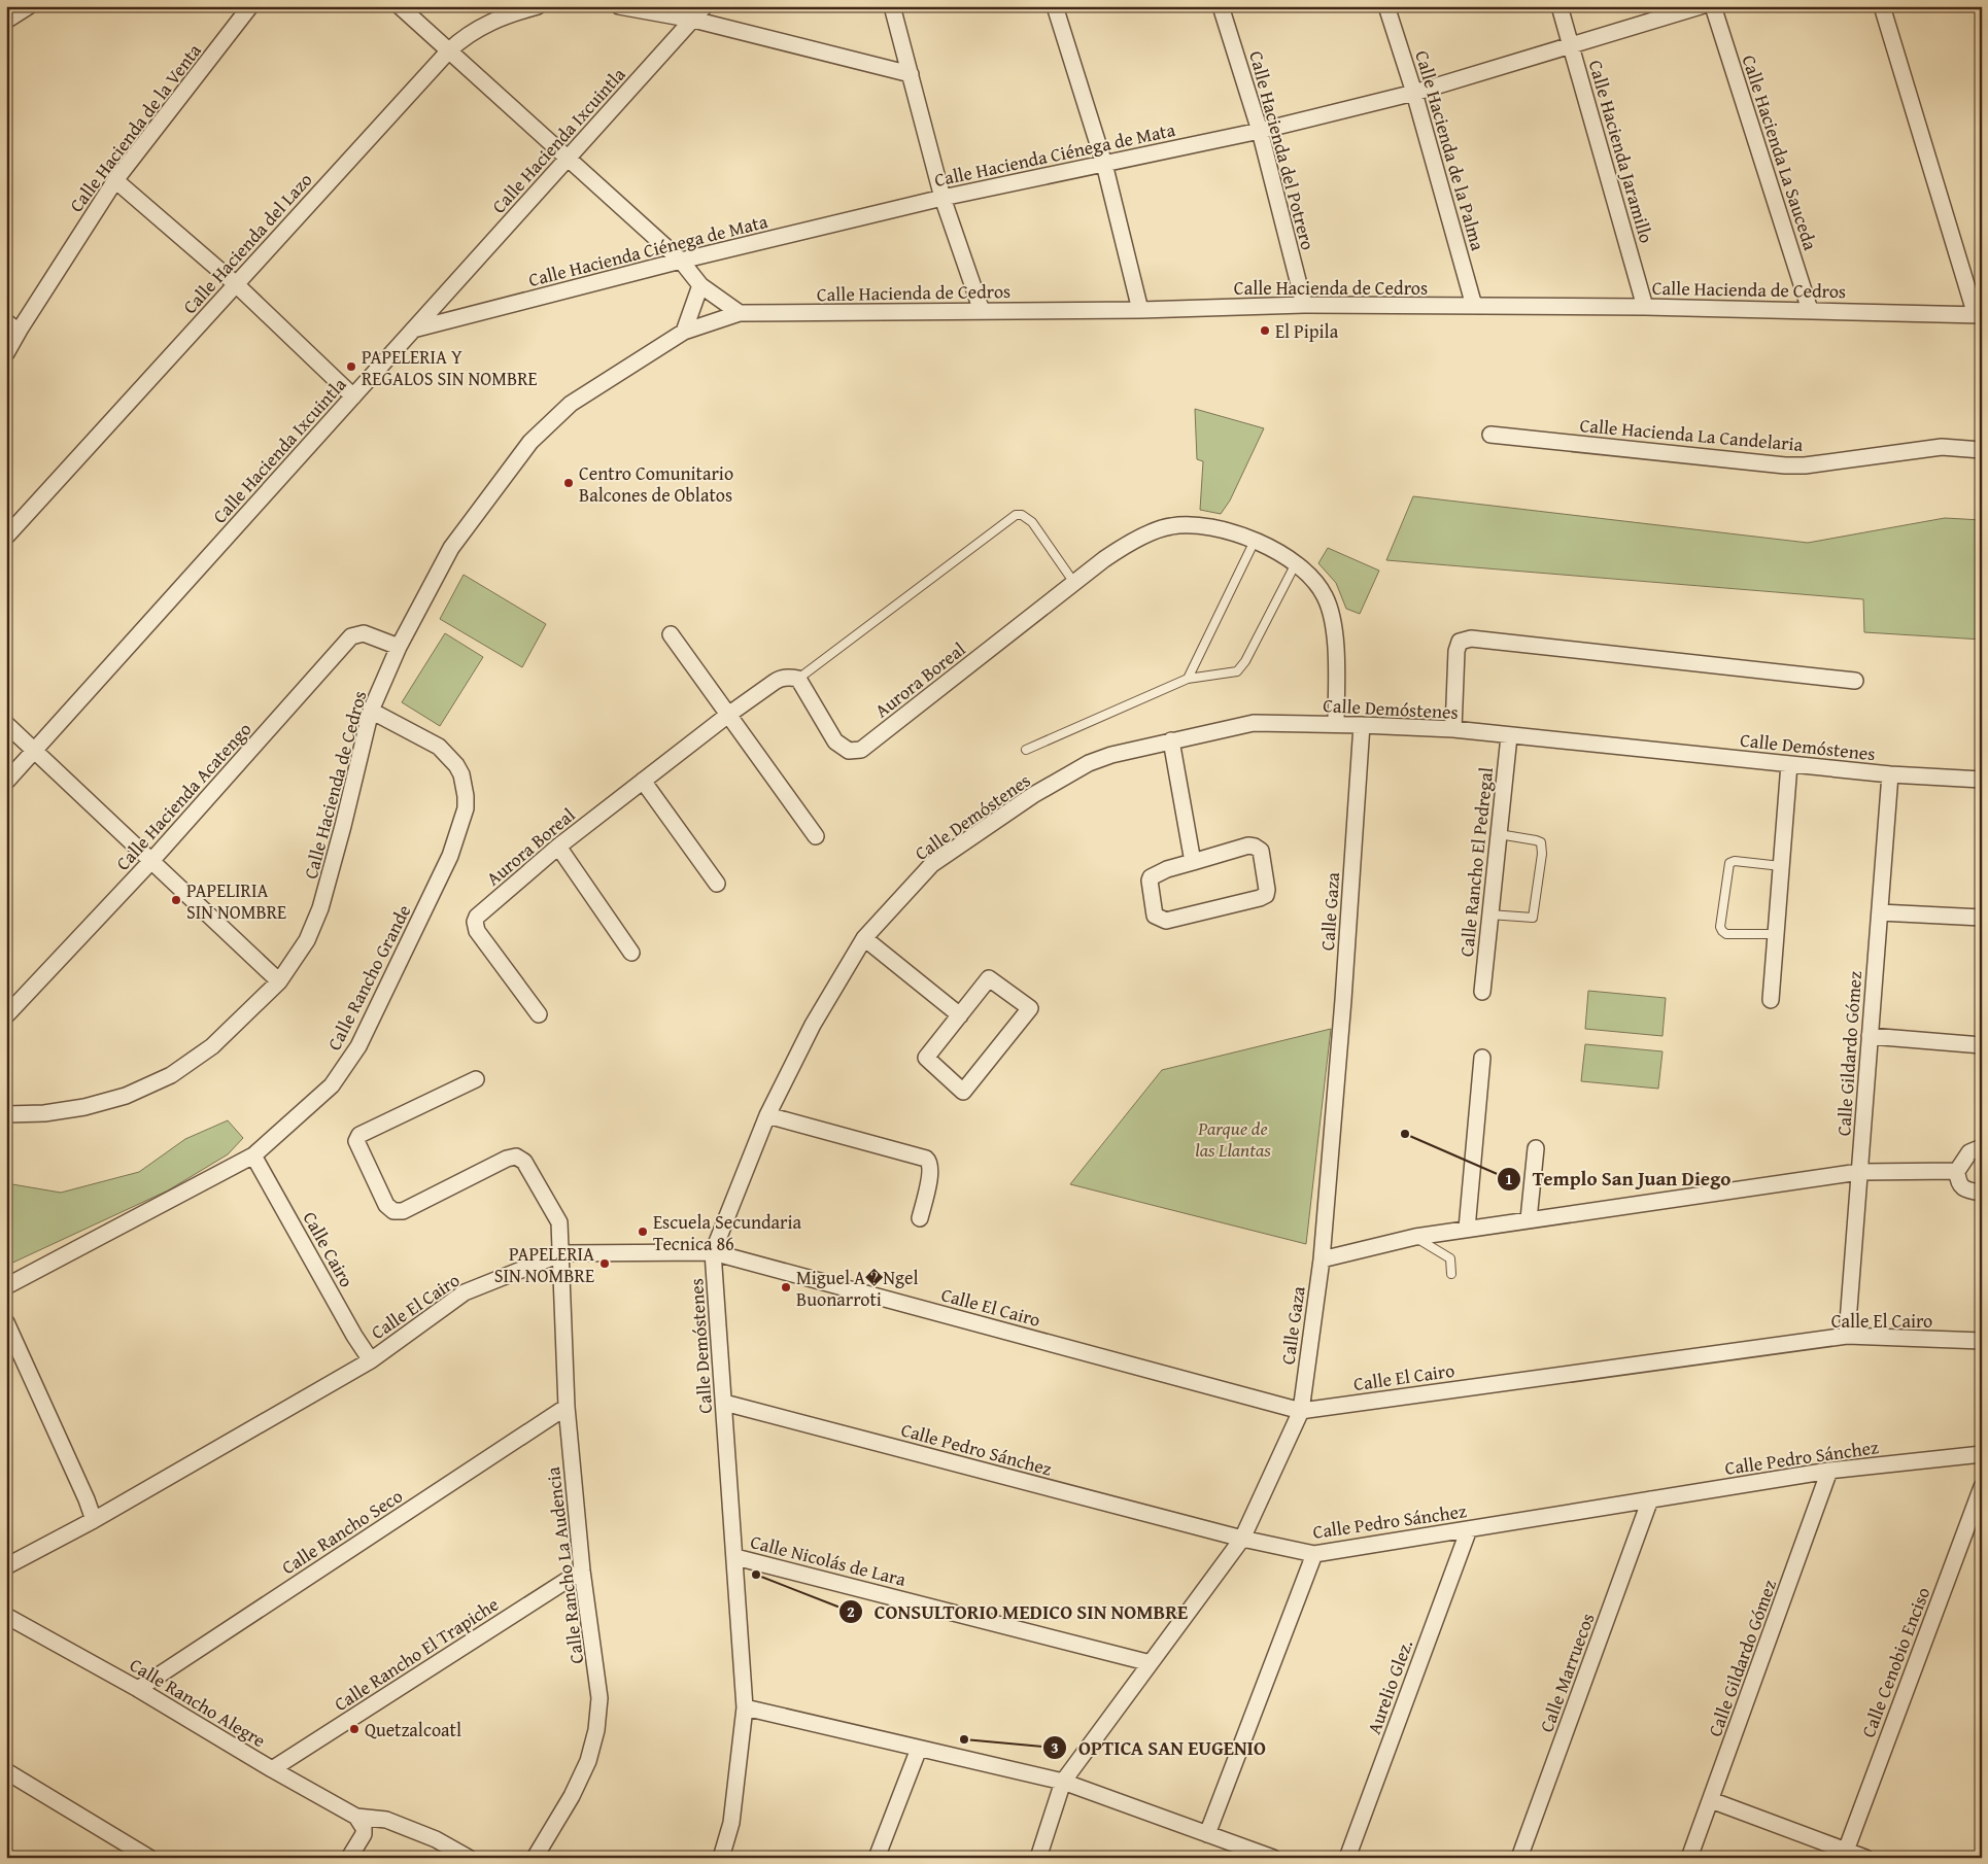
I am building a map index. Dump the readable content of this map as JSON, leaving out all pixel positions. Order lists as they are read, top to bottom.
{
  "streets": {
    "street": [
      "Calle Hacienda de la Venta",
      "Calle Hacienda Ixcuintla",
      "Calle Hacienda del Potrero",
      "Calle Hacienda de la Palma",
      "Calle Hacienda Jaramillo",
      "Calle Hacienda La Sauceda",
      "Calle Hacienda Ciénega de Mata",
      "Calle Hacienda del Lazo",
      "Calle Hacienda de Cedros",
      "Calle Hacienda La Candelaria",
      "Aurora Boreal",
      "Calle Demóstenes",
      "Calle Hacienda Acatengo",
      "Calle Rancho El Pedregal",
      "Calle Gaza",
      "Calle Rancho Grande",
      "Calle Gildardo Gómez",
      "Calle Cairo",
      "Calle El Cairo",
      "Calle Pedro Sánchez",
      "Calle Rancho Seco",
      "Calle Nicolás de Lara",
      "Calle Rancho La Audencia",
      "Calle Rancho El Trapiche",
      "Calle Cenobio Enciso",
      "Calle Marruecos",
      "Aurelio Glez.",
      "Calle Rancho Alegre"
    ]
  },
  "crossings": [
    ["Calle Hacienda Ixcuintla", "Calle Hacienda Ciénega de Mata"],
    ["Calle Hacienda del Potrero", "Calle Hacienda Ciénega de Mata"],
    ["Calle Hacienda del Potrero", "Calle Hacienda de Cedros"],
    ["Calle Hacienda de la Palma", "Calle Hacienda Ciénega de Mata"],
    ["Calle Hacienda de la Palma", "Calle Hacienda de Cedros"],
    ["Calle Hacienda Jaramillo", "Calle Hacienda Ciénega de Mata"],
    ["Calle Hacienda Jaramillo", "Calle Hacienda de Cedros"],
    ["Calle Hacienda La Sauceda", "Calle Hacienda de Cedros"],
    ["Calle Hacienda de Cedros", "Calle Hacienda Acatengo"],
    ["Calle Hacienda de Cedros", "Calle Rancho Grande"],
    ["Aurora Boreal", "Calle Demóstenes"],
    ["Calle Demóstenes", "Calle Rancho El Pedregal"],
    ["Calle Demóstenes", "Calle Gaza"],
    ["Calle Demóstenes", "Calle Gildardo Gómez"],
    ["Calle Demóstenes", "Calle El Cairo"],
    ["Calle Demóstenes", "Calle Pedro Sánchez"],
    ["Calle Demóstenes", "Calle Nicolás de Lara"],
    ["Calle Gaza", "Calle El Cairo"],
    ["Calle Gaza", "Calle Pedro Sánchez"],
    ["Calle Gaza", "Calle Nicolás de Lara"],
    ["Calle Rancho Grande", "Calle Cairo"],
    ["Calle Gildardo Gómez", "Calle El Cairo"],
    ["Calle Gildardo Gómez", "Calle Pedro Sánchez"],
    ["Calle Cairo", "Calle El Cairo"],
    ["Calle El Cairo", "Calle Rancho La Audencia"],
    ["Calle Pedro Sánchez", "Calle Marruecos"],
    ["Calle Pedro Sánchez", "Aurelio Glez."],
    ["Calle Rancho Seco", "Calle Rancho La Audencia"],
    ["Calle Rancho Seco", "Calle Rancho Alegre"],
    ["Calle Rancho La Audencia", "Calle Rancho El Trapiche"],
    ["Calle Rancho El Trapiche", "Calle Rancho Alegre"]
  ],
  "parks": ["Parque de las Llantas"],
  "places": [
    "El Pipila",
    "PAPELERIA Y REGALOS SIN NOMBRE",
    "Centro Comunitario Balcones de Oblatos",
    "PAPELIRIA SIN NOMBRE",
    "Templo San Juan Diego",
    "Escuela Secundaria Tecnica 86",
    "PAPELERIA SIN NOMBRE",
    "Miguel A�Ngel Buonarroti",
    "CONSULTORIO MEDICO SIN NOMBRE",
    "Quetzalcoatl",
    "OPTICA SAN EUGENIO"
  ]
}
